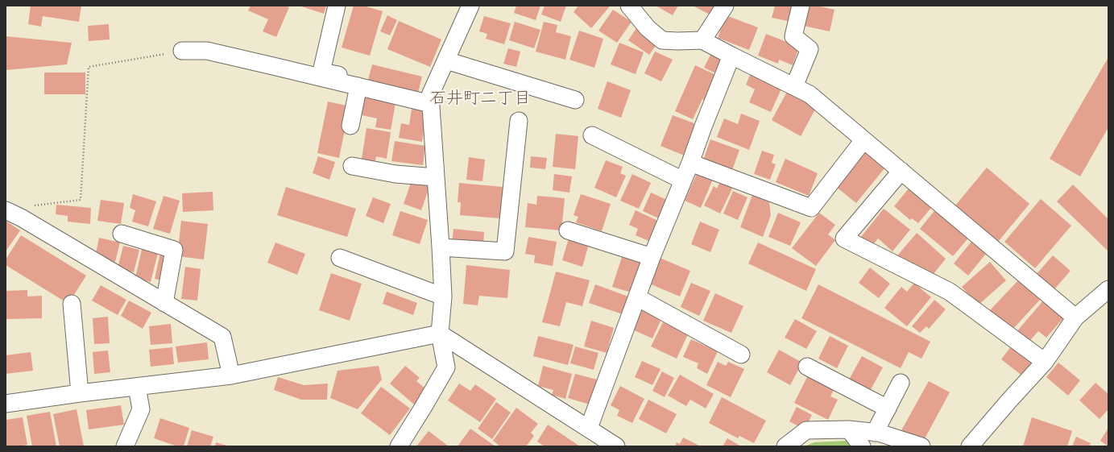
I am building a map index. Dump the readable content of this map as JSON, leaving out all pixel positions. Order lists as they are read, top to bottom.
{
  "districts": ["石井町二丁目"]
}
